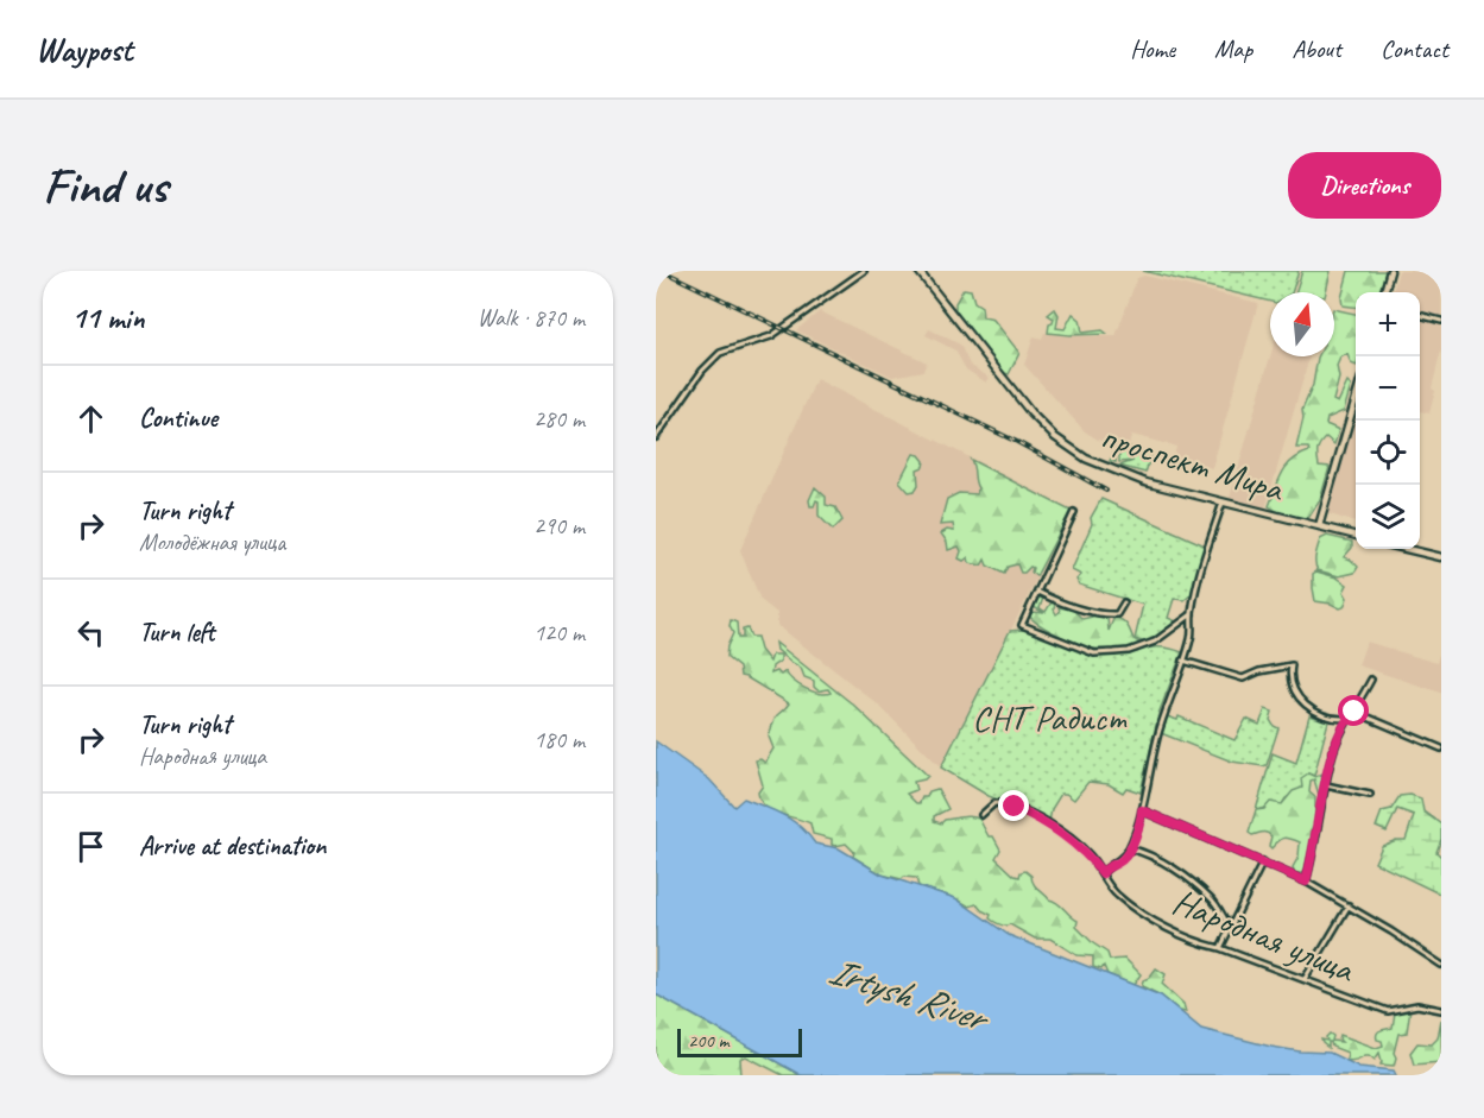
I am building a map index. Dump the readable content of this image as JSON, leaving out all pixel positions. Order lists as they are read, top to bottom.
{
  "streets": {
    "street": ["проспект Мира", "Народная улица"]
  },
  "water": ["Irtysh River"],
  "parks": ["СНТ Радист"],
  "scale_bar": "200 m",
  "north": "top",
  "page": {
    "header": "Waypost",
    "nav": [
      "Home",
      "Map",
      "About",
      "Contact"
    ],
    "buttons": "Directions",
    "title": "Find us",
    "heading": ["11 min", "Walk · 870 m"],
    "map_buttons": ["+", "−"],
    "list": [
      ["Continue", "280 m"],
      ["Turn right", "Молодёжная улица", "290 m"],
      ["Turn left", "120 m"],
      ["Turn right", "Народная улица", "180 m"],
      "Arrive at destination"
    ],
    "scale": "200 m"
  }
}
